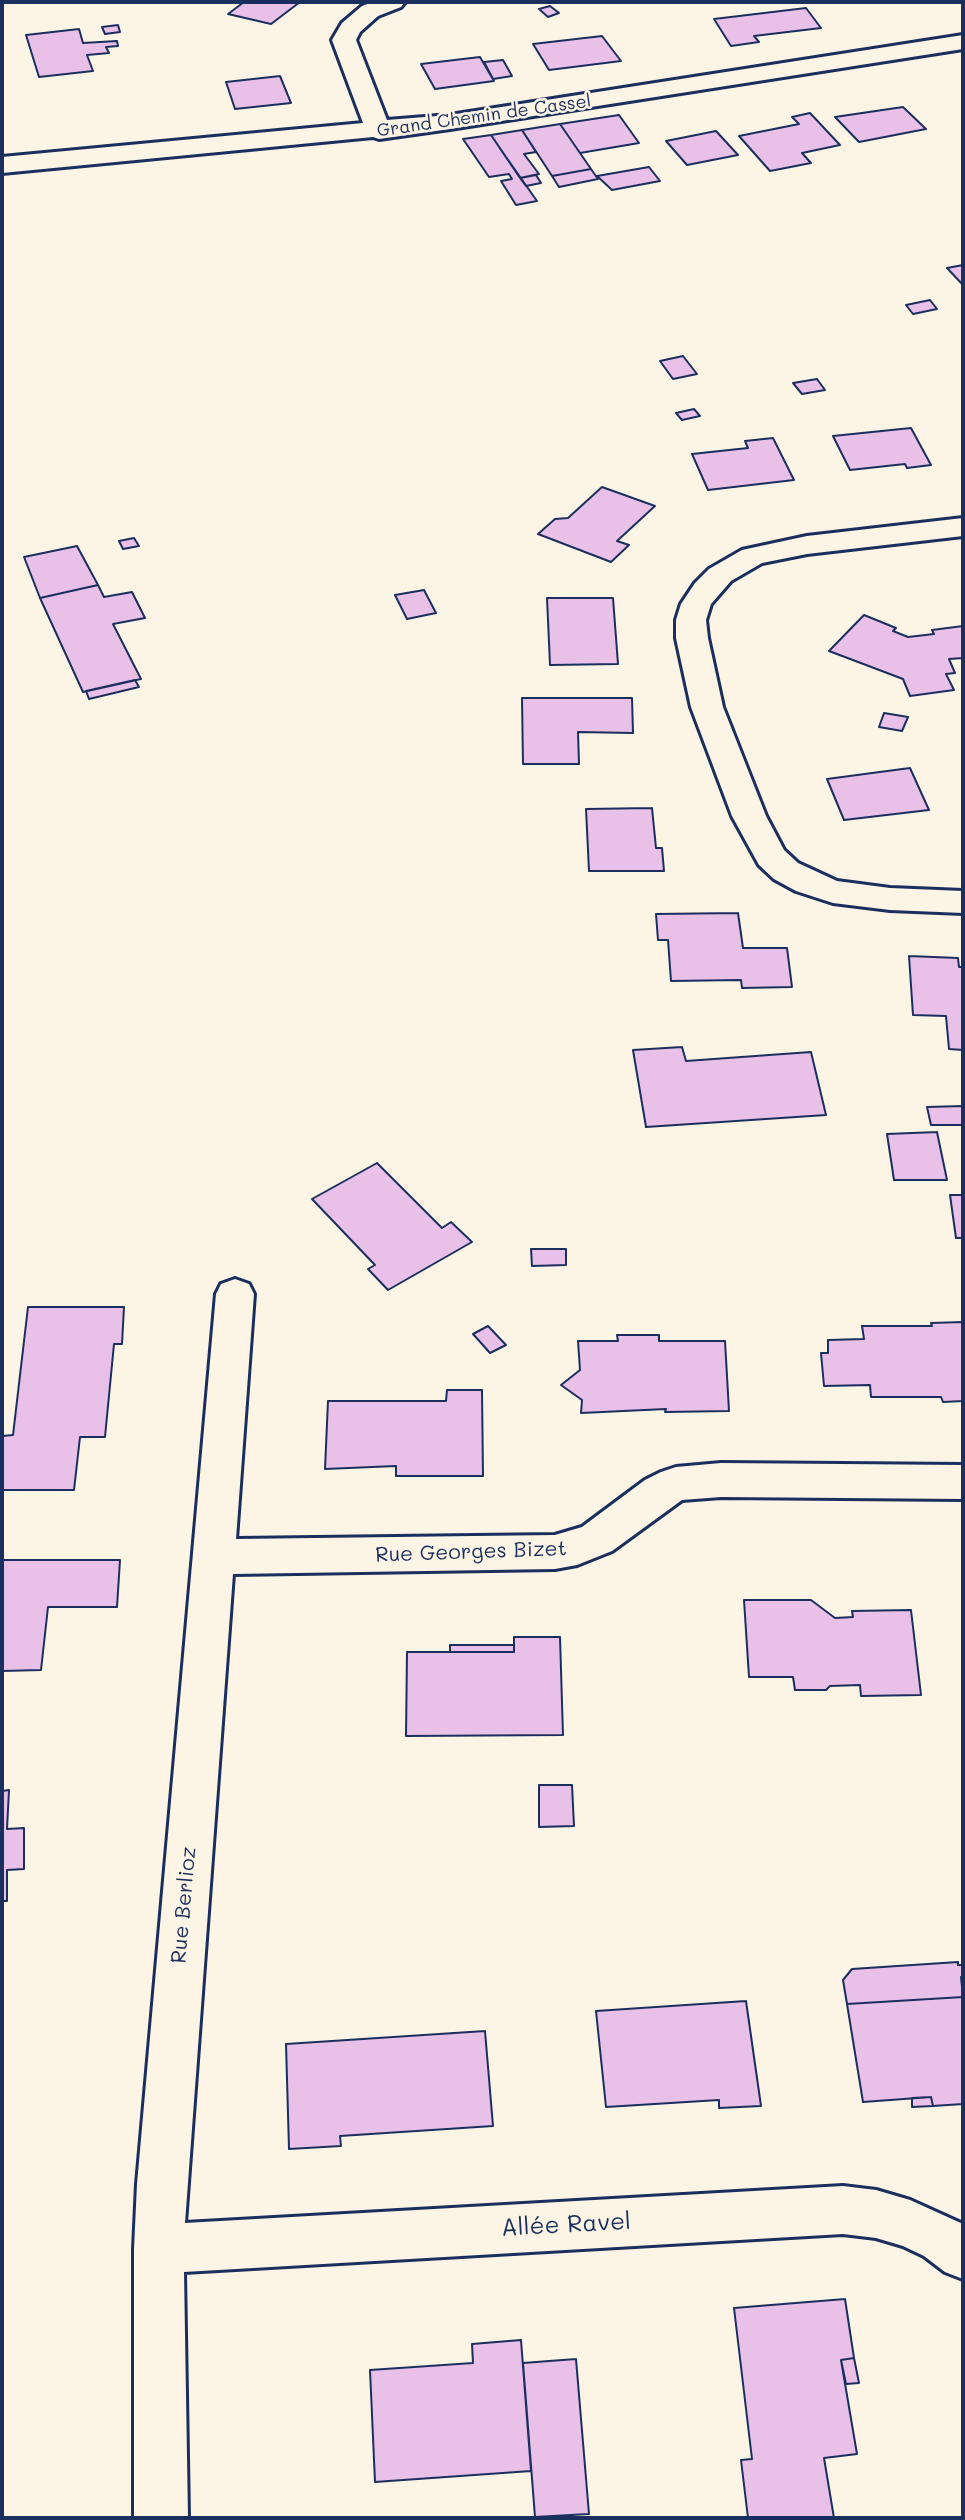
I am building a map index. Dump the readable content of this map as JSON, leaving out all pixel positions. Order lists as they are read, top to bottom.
{
  "streets": {
    "street": [
      "Grand Chemin de Cassel",
      "Rue Georges Bizet",
      "Rue Berlioz",
      "Allée Ravel"
    ]
  },
  "crossings": [
    ["Rue Georges Bizet", "Rue Berlioz"],
    ["Rue Berlioz", "Allée Ravel"]
  ]
}
